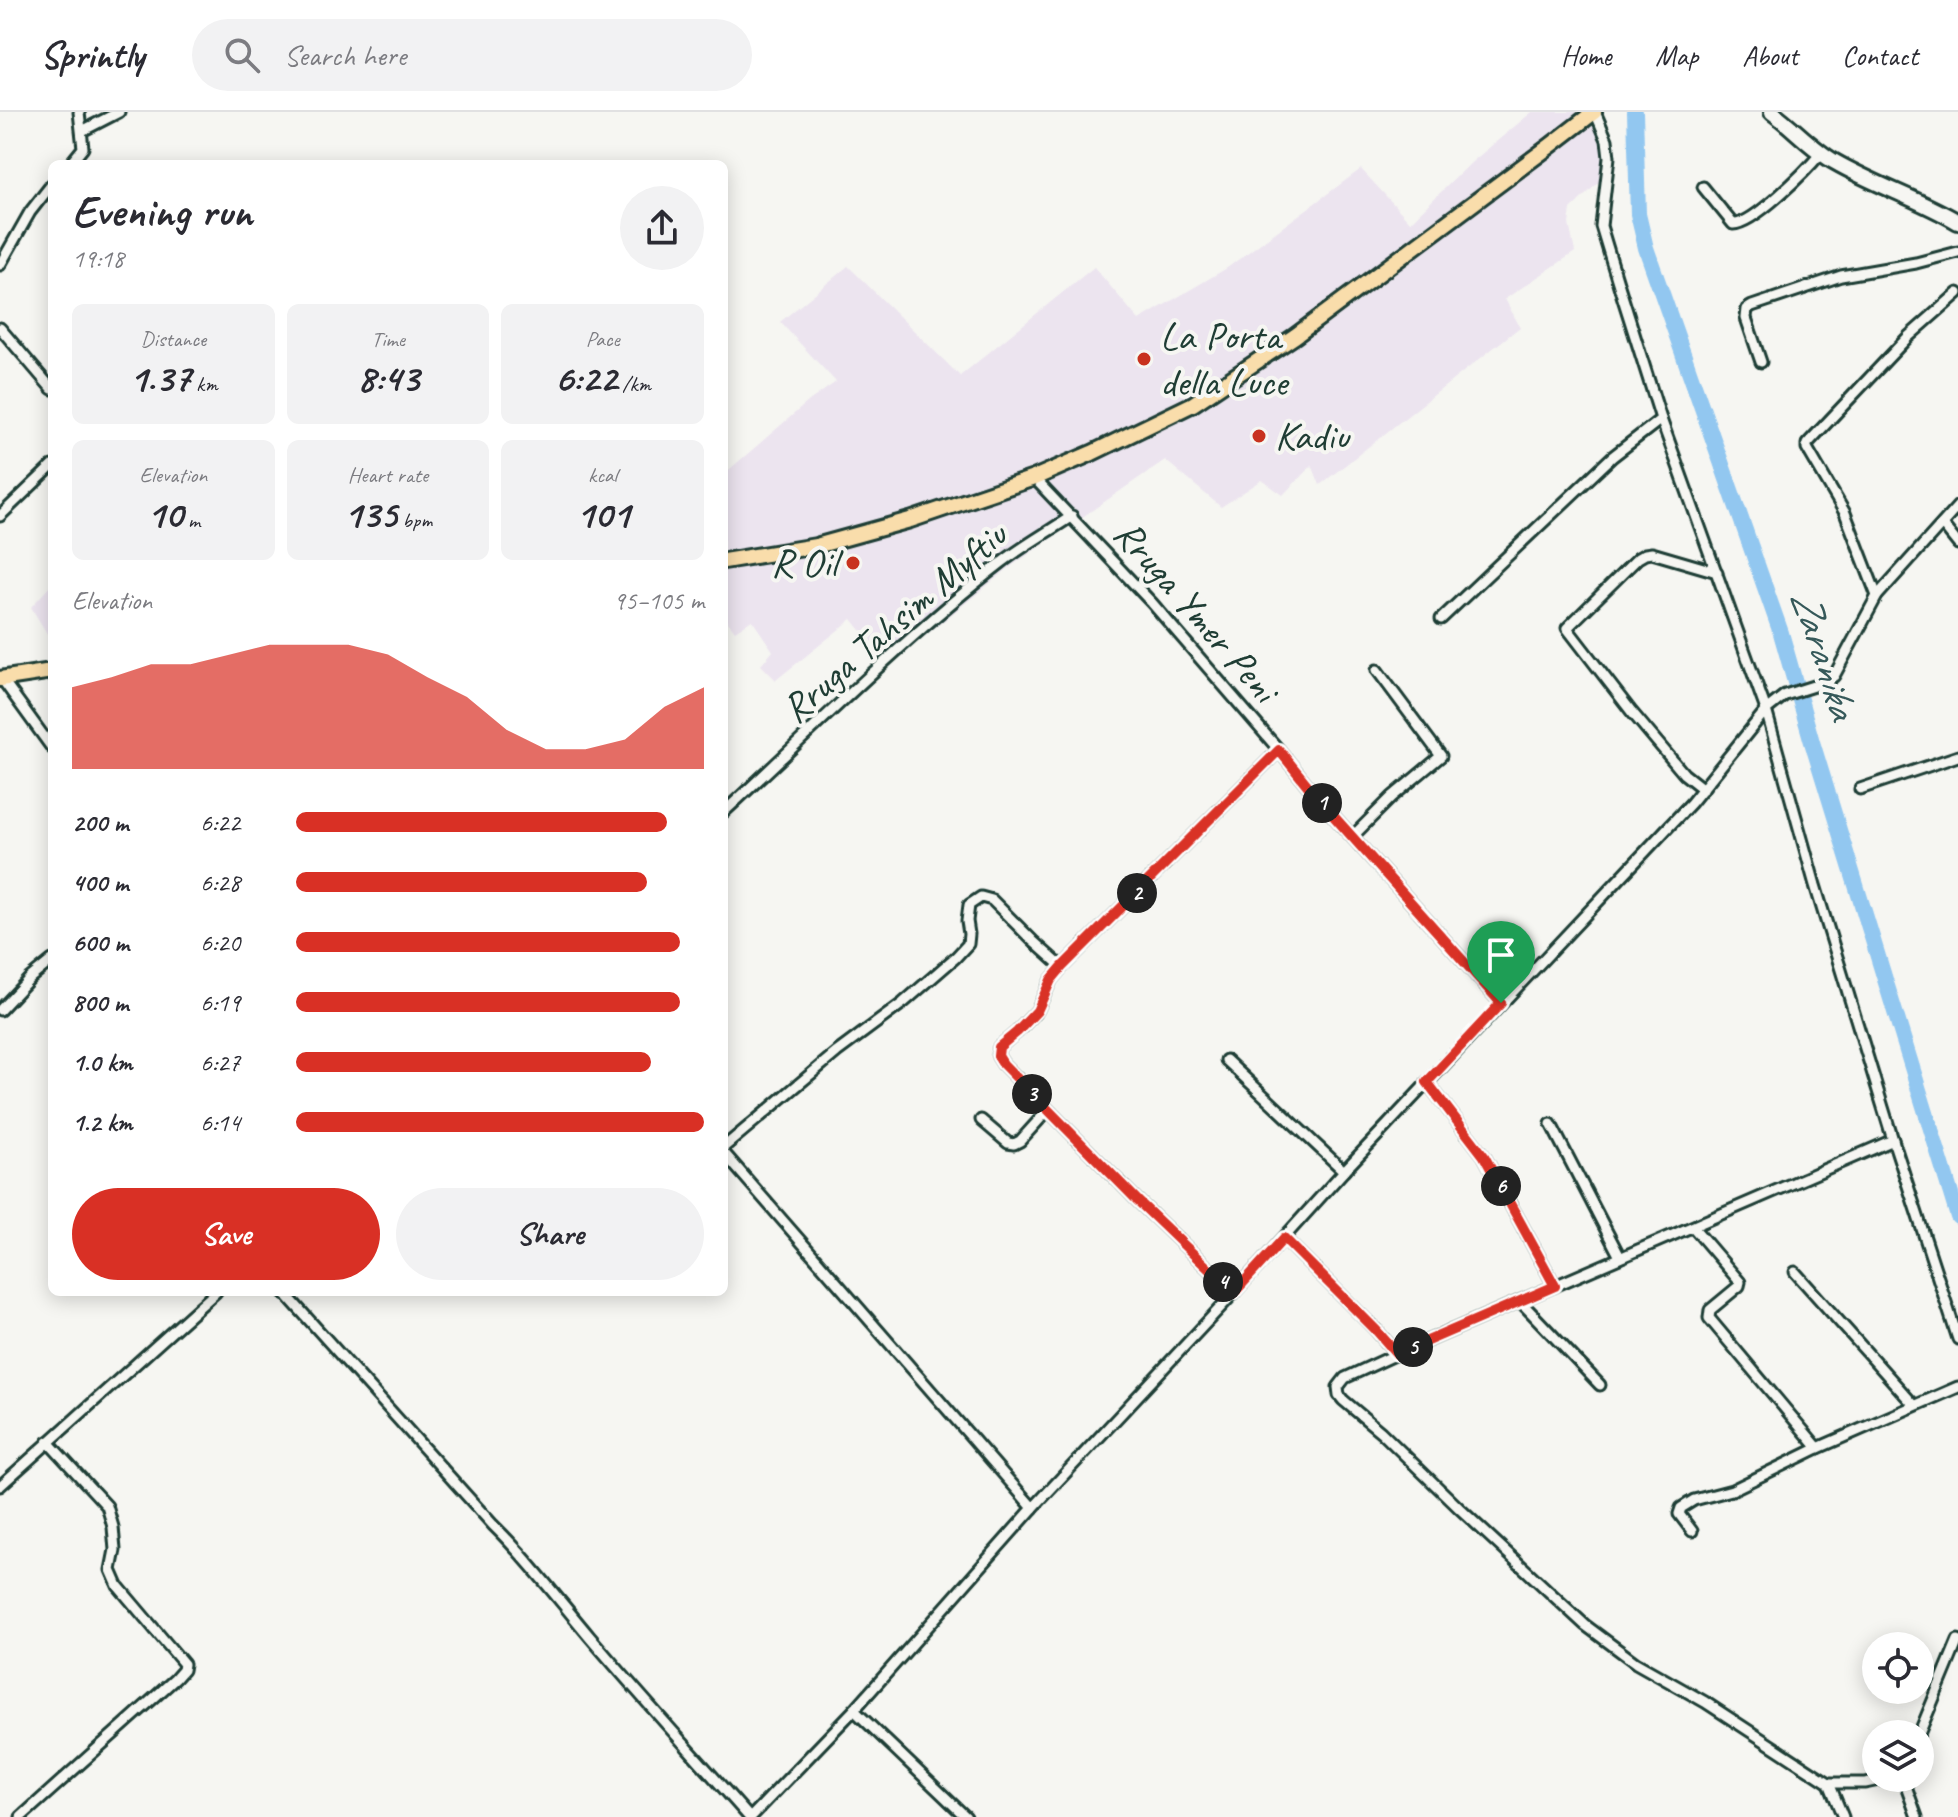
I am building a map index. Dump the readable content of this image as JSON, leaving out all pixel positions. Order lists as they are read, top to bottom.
{
  "streets": {
    "street": ["Rruga Ymer Peni", "Rruga Tahsim Myftiu"]
  },
  "crossings": [
    ["Rruga Ymer Peni", "Rruga Tahsim Myftiu"]
  ],
  "water": ["Zaranika"],
  "places": ["La Porta della Luce", "Kadiu", "R Oil"],
  "page": {
    "header": "Sprintly",
    "search": "Search here",
    "nav": [
      "Home",
      "Map",
      "About",
      "Contact"
    ],
    "heading": ["Evening run", "19:18"],
    "stats": [
      ["Distance", "1.37 km"],
      ["Time", "8:43"],
      ["Pace", "6:22 /km"],
      ["Elevation", "10 m"],
      ["Heart rate", "135 bpm"],
      ["kcal", "101"]
    ],
    "chart": ["Elevation", "95–105 m"],
    "pins": [
      "1",
      "2",
      "3",
      "6",
      "4",
      "5"
    ],
    "list": [
      {
        "name": "200 m",
        "note": "6:22"
      },
      {
        "name": "400 m",
        "note": "6:28"
      },
      {
        "name": "600 m",
        "note": "6:20"
      },
      {
        "name": "800 m",
        "note": "6:19"
      },
      {
        "name": "1.0 km",
        "note": "6:27"
      },
      {
        "name": "1.2 km",
        "note": "6:14"
      }
    ],
    "buttons": ["Save", "Share"]
  }
}
